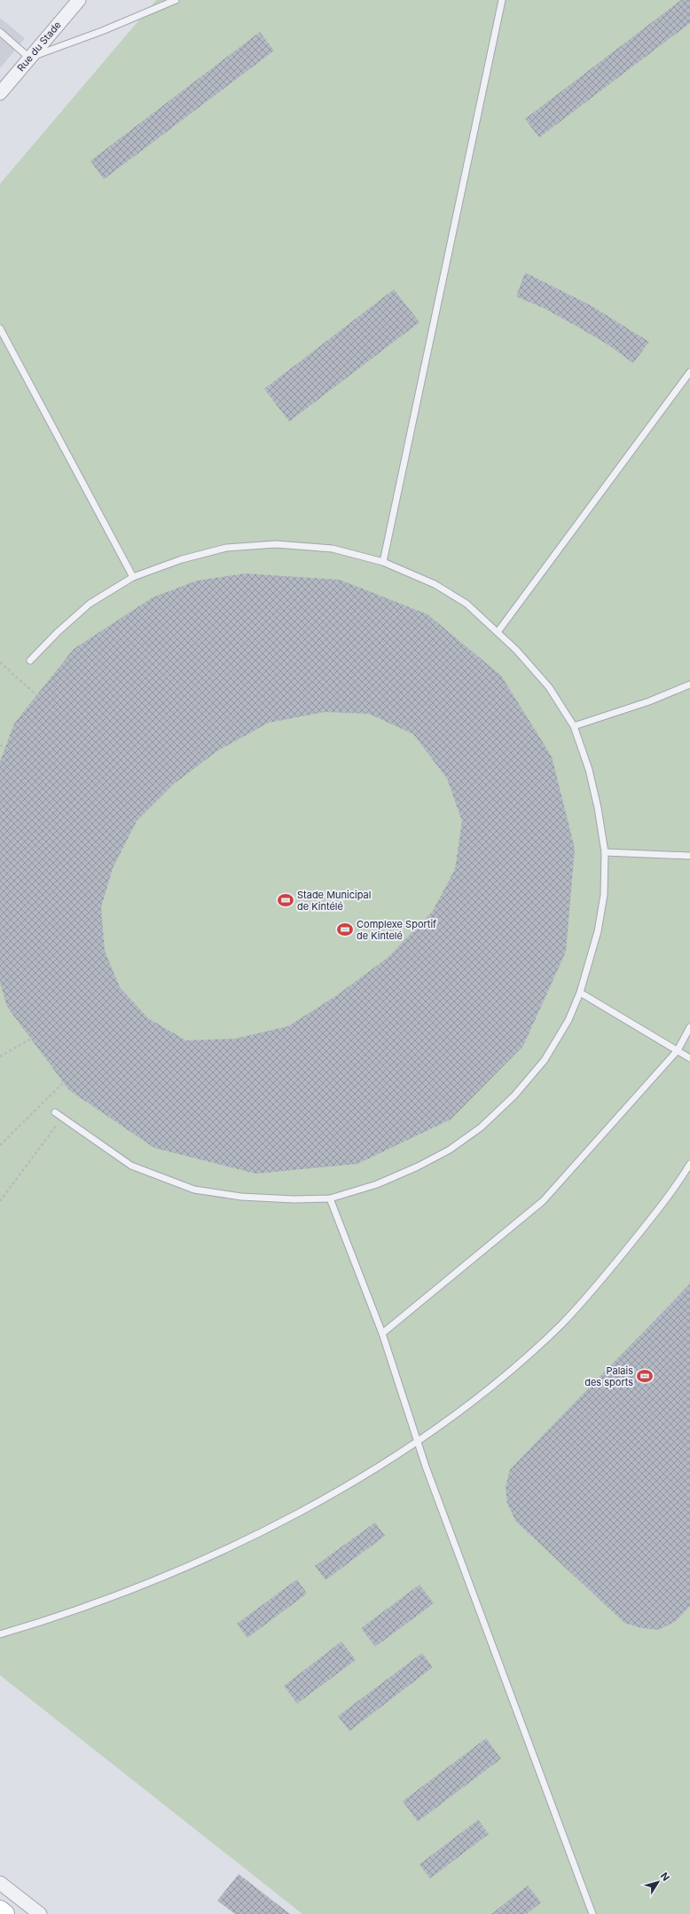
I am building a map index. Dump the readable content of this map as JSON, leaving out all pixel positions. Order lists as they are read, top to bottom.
{
  "streets": {
    "street": ["Rue du Stade"]
  },
  "places": {
    "sports": ["Stade Municipal de Kintélé", "Complexe Sportif de Kintelé", "Palais des sports"]
  },
  "north": "top right"
}
